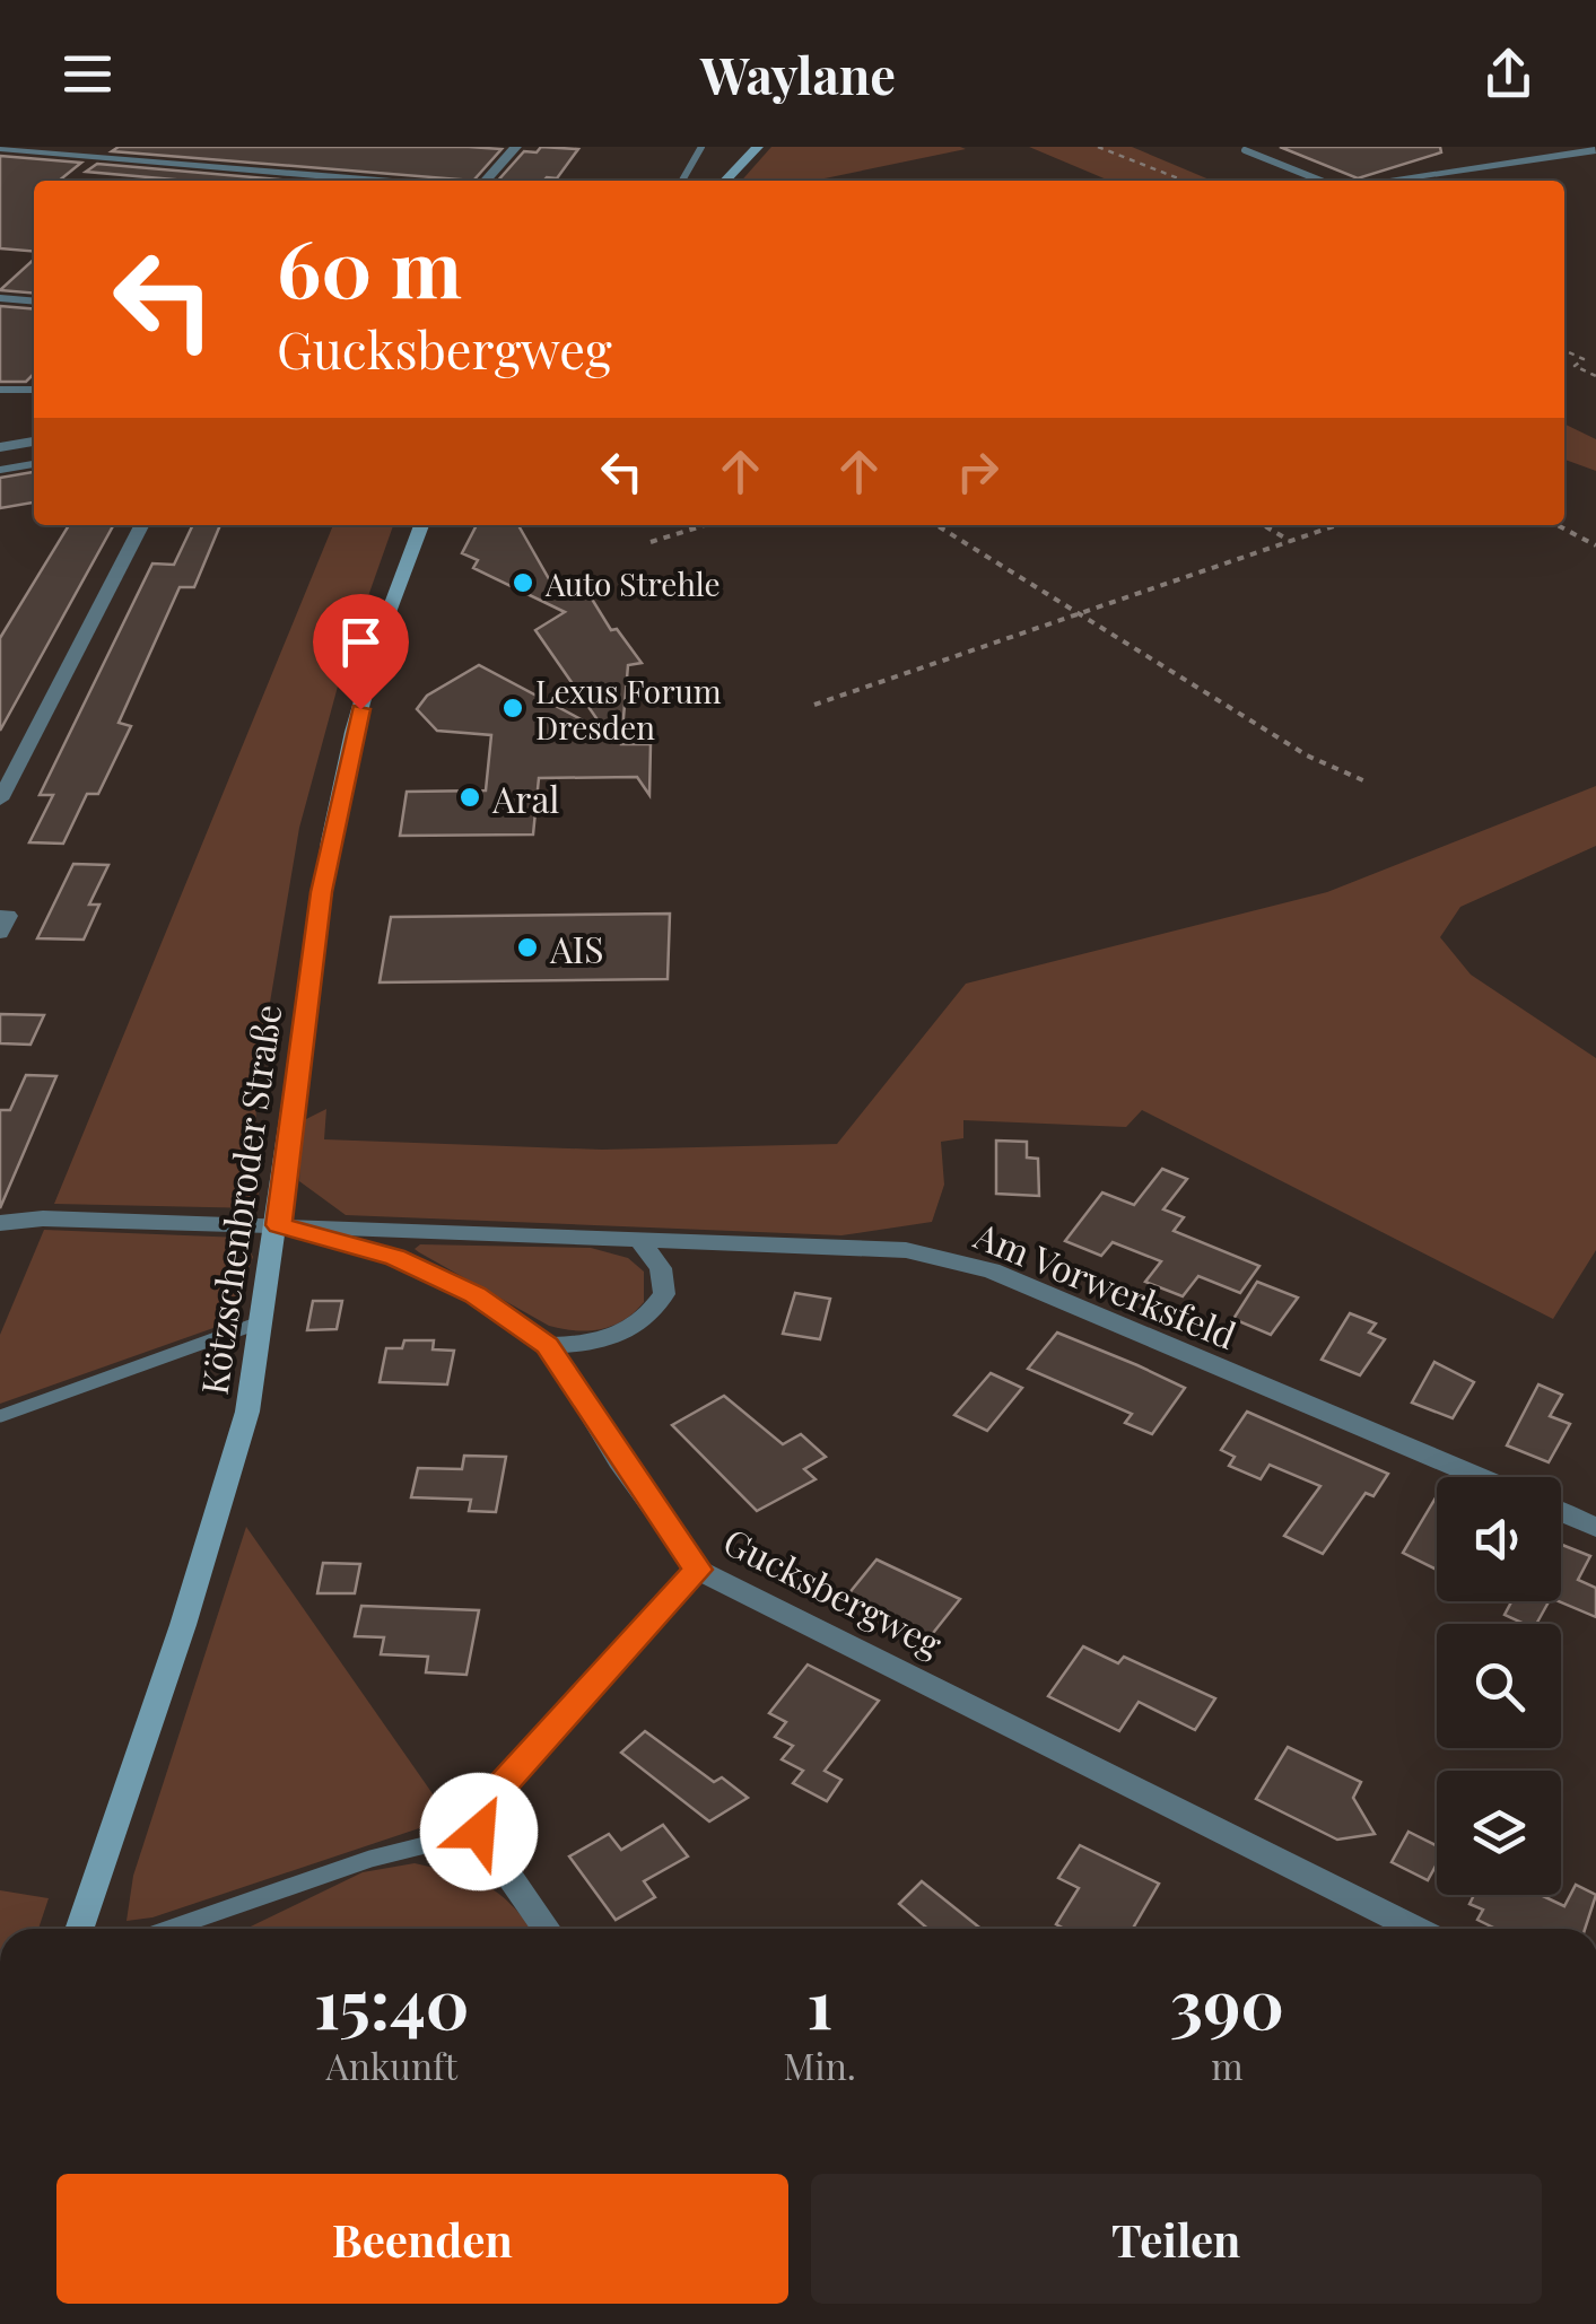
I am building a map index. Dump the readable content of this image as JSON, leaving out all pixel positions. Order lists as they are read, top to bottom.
{
  "streets": {
    "street": ["Kötzschenbroder Straße", "Am Vorwerksfeld", "Gucksbergweg"]
  },
  "crossings": [
    ["Kötzschenbroder Straße", "Am Vorwerksfeld"],
    ["Kötzschenbroder Straße", "Gucksbergweg"],
    ["Am Vorwerksfeld", "Gucksbergweg"]
  ],
  "places": [
    "Auto Strehle",
    "Lexus Forum Dresden",
    "Aral",
    "AIS"
  ],
  "page": {
    "header": "Waylane",
    "turn": ["60 m", "Gucksbergweg"],
    "eta": [
      "15:40",
      "Ankunft",
      "1",
      "Min.",
      "390",
      "m"
    ],
    "buttons": ["Beenden", "Teilen"]
  }
}
